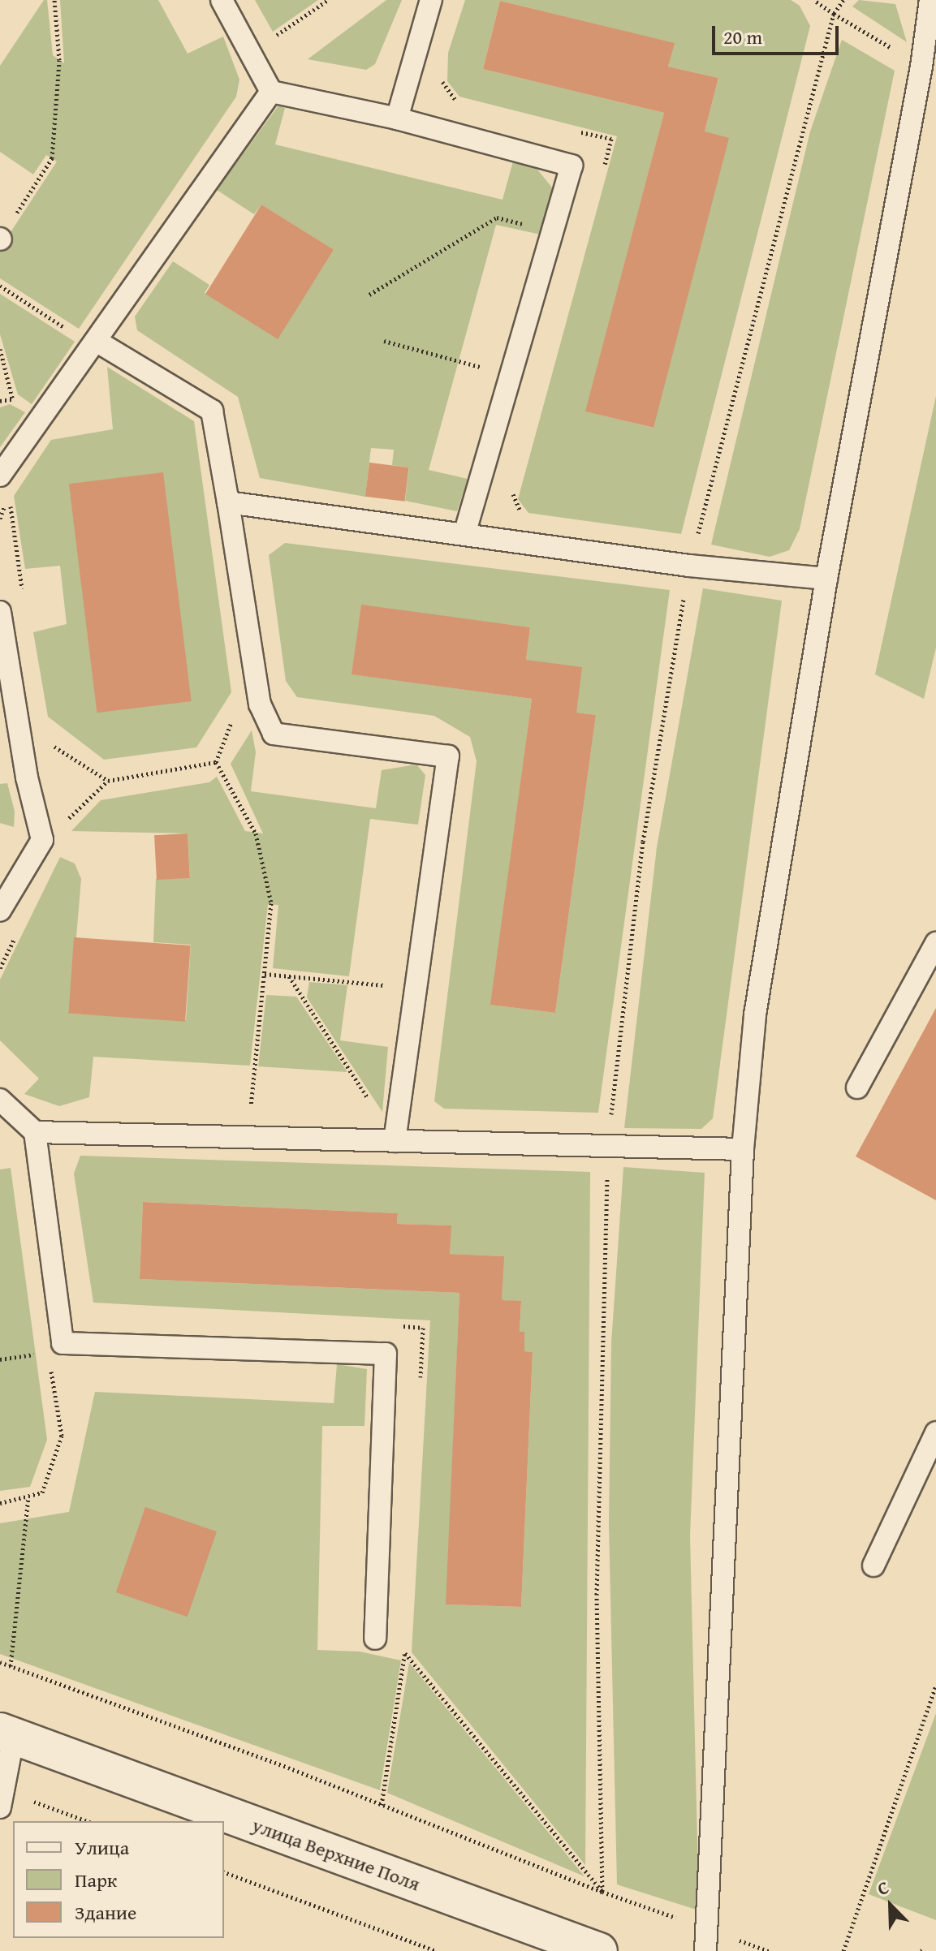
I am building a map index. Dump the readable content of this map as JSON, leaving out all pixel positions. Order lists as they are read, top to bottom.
{
  "streets": {
    "street": ["улица Верхние Поля"]
  },
  "legend": ["Улица", "Парк", "Здание"],
  "scale_bar": "20 m",
  "north": "top left"
}
